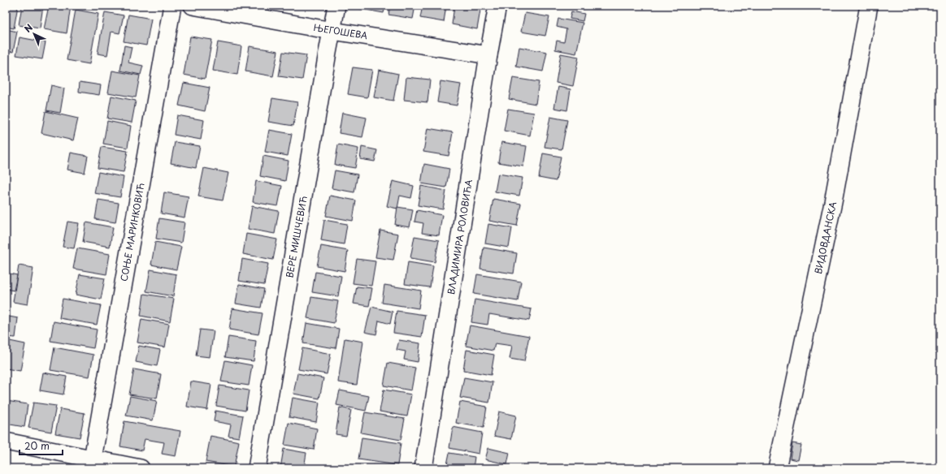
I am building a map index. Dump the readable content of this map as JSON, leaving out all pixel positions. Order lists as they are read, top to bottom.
{
  "streets": {
    "street": [
      "ЊЕГОШЕВА",
      "СОЊЕ МАРИНКОВИЋ",
      "ВЕРЕ МИШЧЕВИЋ",
      "ВЛАДИМИРА РОЛОВИЋА",
      "ВИДОВДАНСКА"
    ]
  },
  "crossings": [
    ["ЊЕГОШЕВА", "ВЕРЕ МИШЧЕВИЋ"],
    ["ЊЕГОШЕВА", "ВЛАДИМИРА РОЛОВИЋА"]
  ],
  "scale_bar": "20 m",
  "north": "top left"
}
